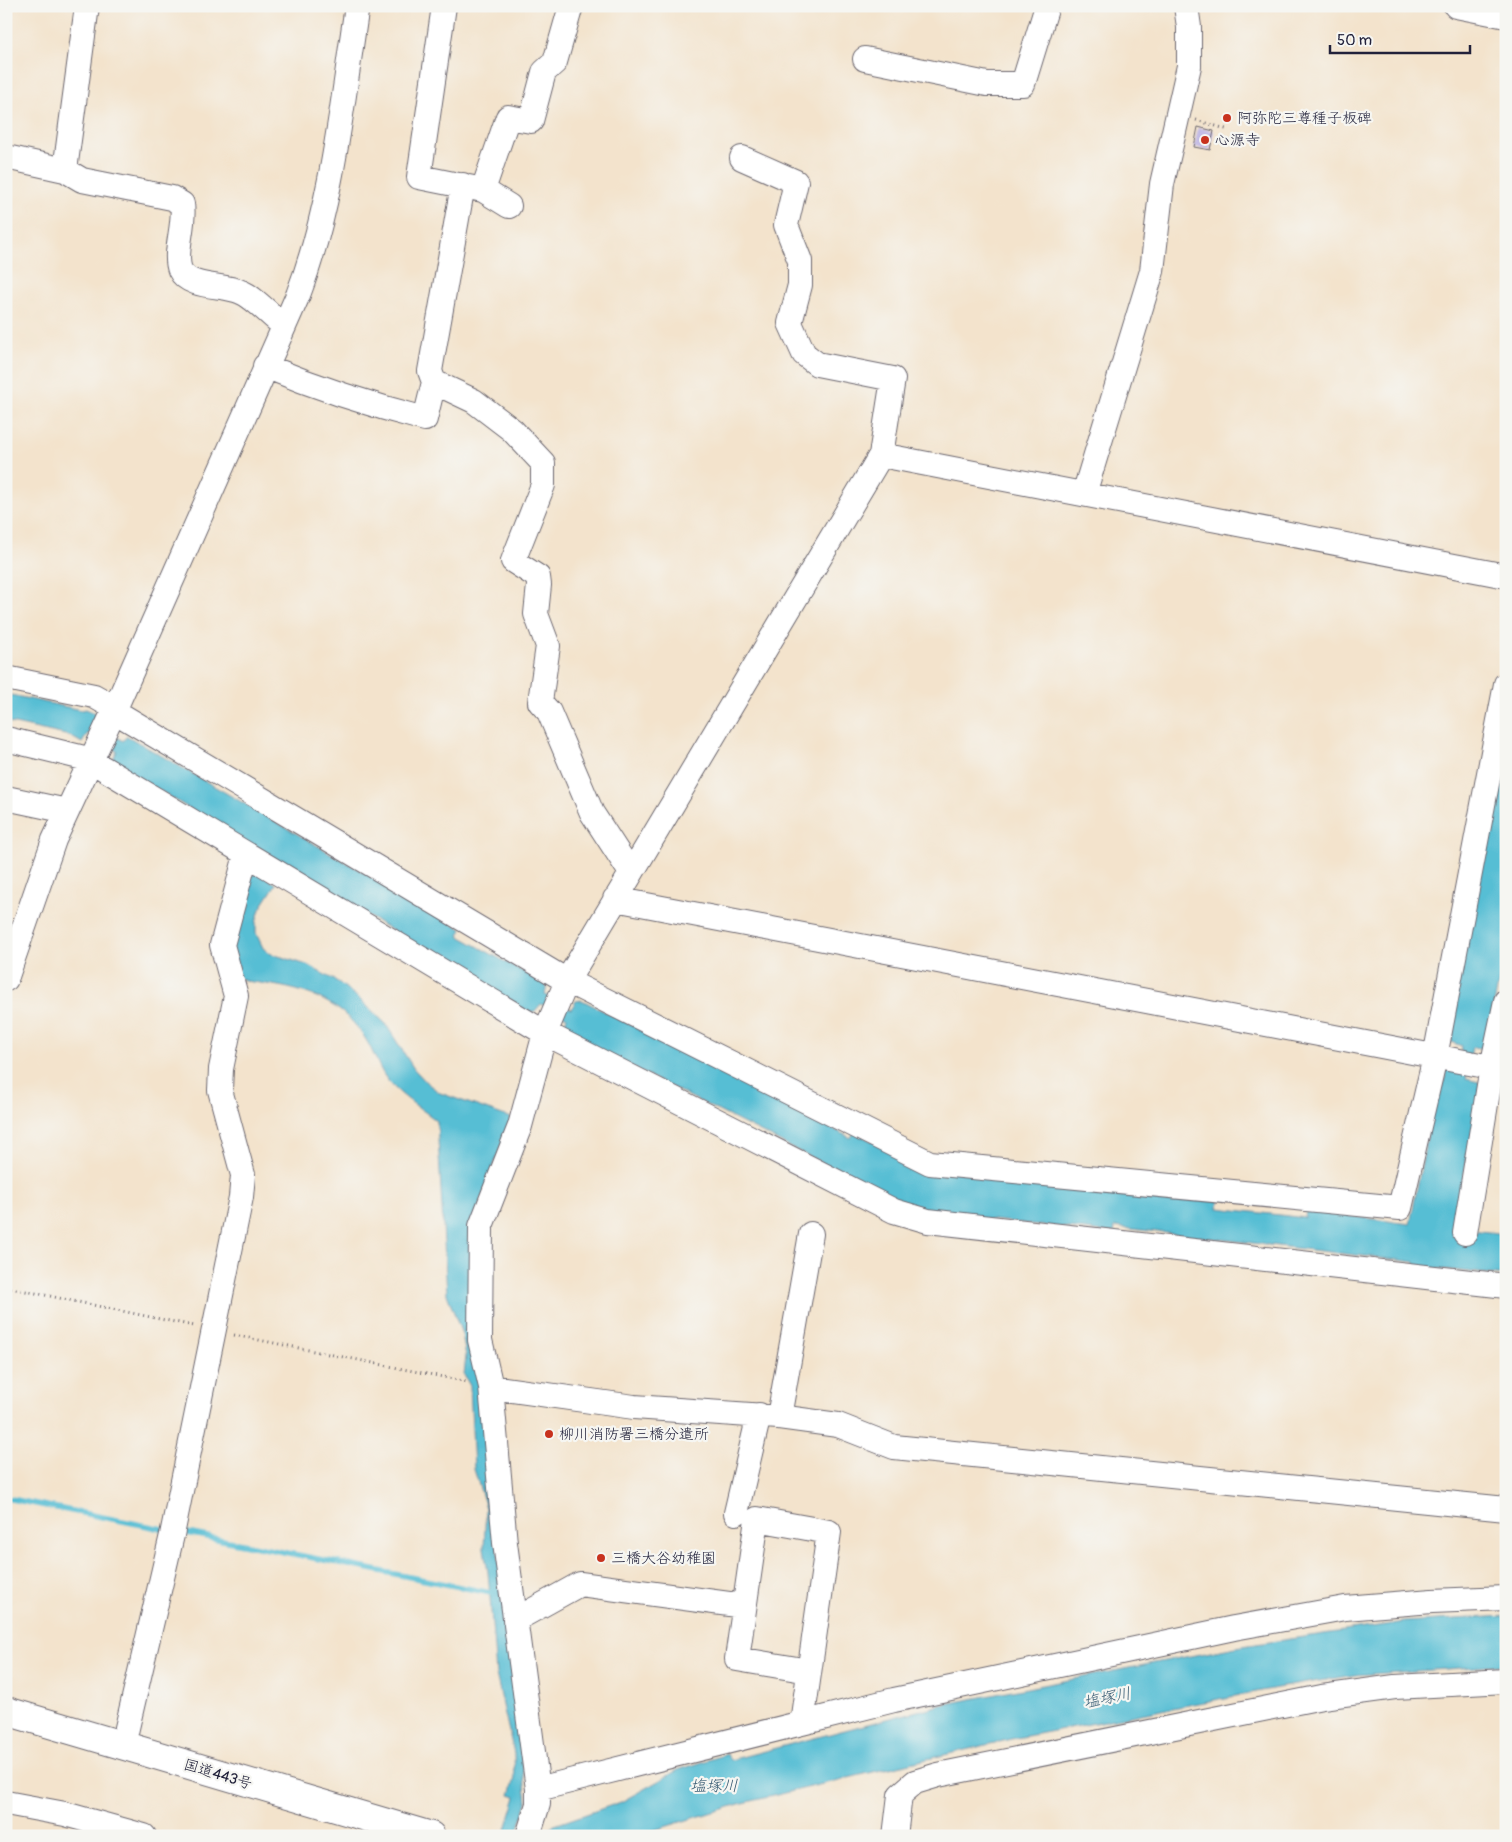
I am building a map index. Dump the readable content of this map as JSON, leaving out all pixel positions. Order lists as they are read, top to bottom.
{
  "streets": {
    "highway": ["国道443号"]
  },
  "water": ["塩塚川"],
  "places": [
    "阿弥陀三尊種子板碑",
    "心源寺",
    "柳川消防署三橋分遣所",
    "三橋大谷幼稚園"
  ],
  "scale_bar": "50 m"
}
